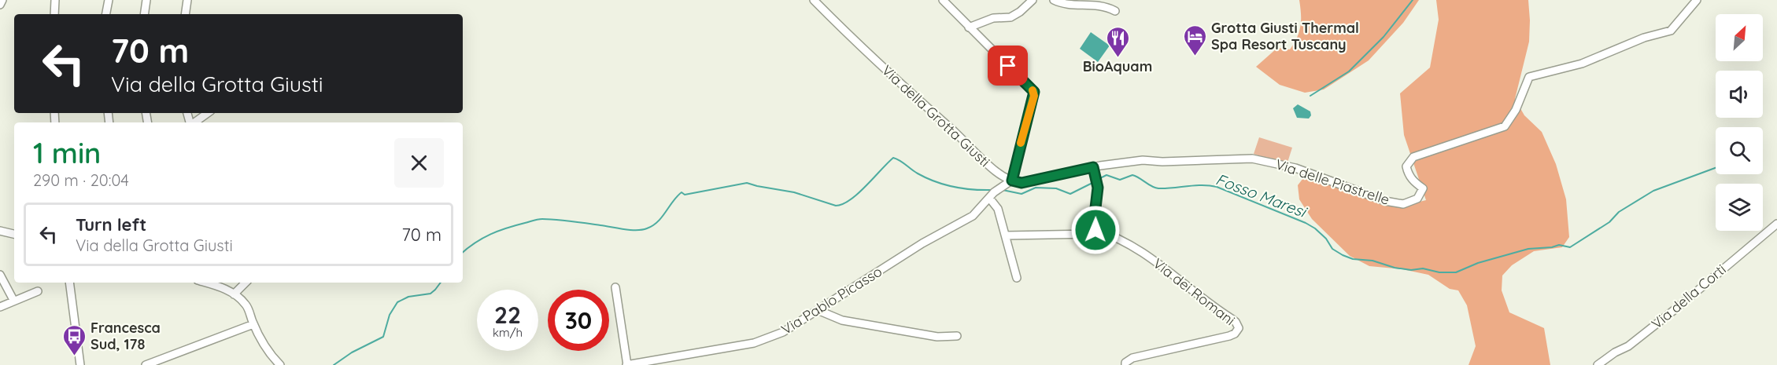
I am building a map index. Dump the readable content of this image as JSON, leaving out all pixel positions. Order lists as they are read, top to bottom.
{
  "streets": {
    "street": [
      "Via della Grotta Giusti",
      "Via delle Piastrelle",
      "Via dei Romani",
      "Via della Corti",
      "Via Pablo Picasso"
    ]
  },
  "crossings": [
    ["Via della Grotta Giusti", "Via Pablo Picasso"]
  ],
  "water": ["Fosso Maresi"],
  "places": {
    "hotel": ["Grotta Giusti Thermal Spa Resort Tuscany"],
    "restaurant": ["BioAquam"],
    "bus stop": ["Francesca Sud, 178"]
  },
  "north": "top right",
  "page": {
    "turn": ["70 m", "Via della Grotta Giusti"],
    "heading": ["1 min", "290 m · 20:04"],
    "list": [
      {
        "name": "Turn left",
        "note": "Via della Grotta Giusti",
        "value": "70 m"
      }
    ],
    "speed": "22 km/h",
    "limit": "30"
  }
}
